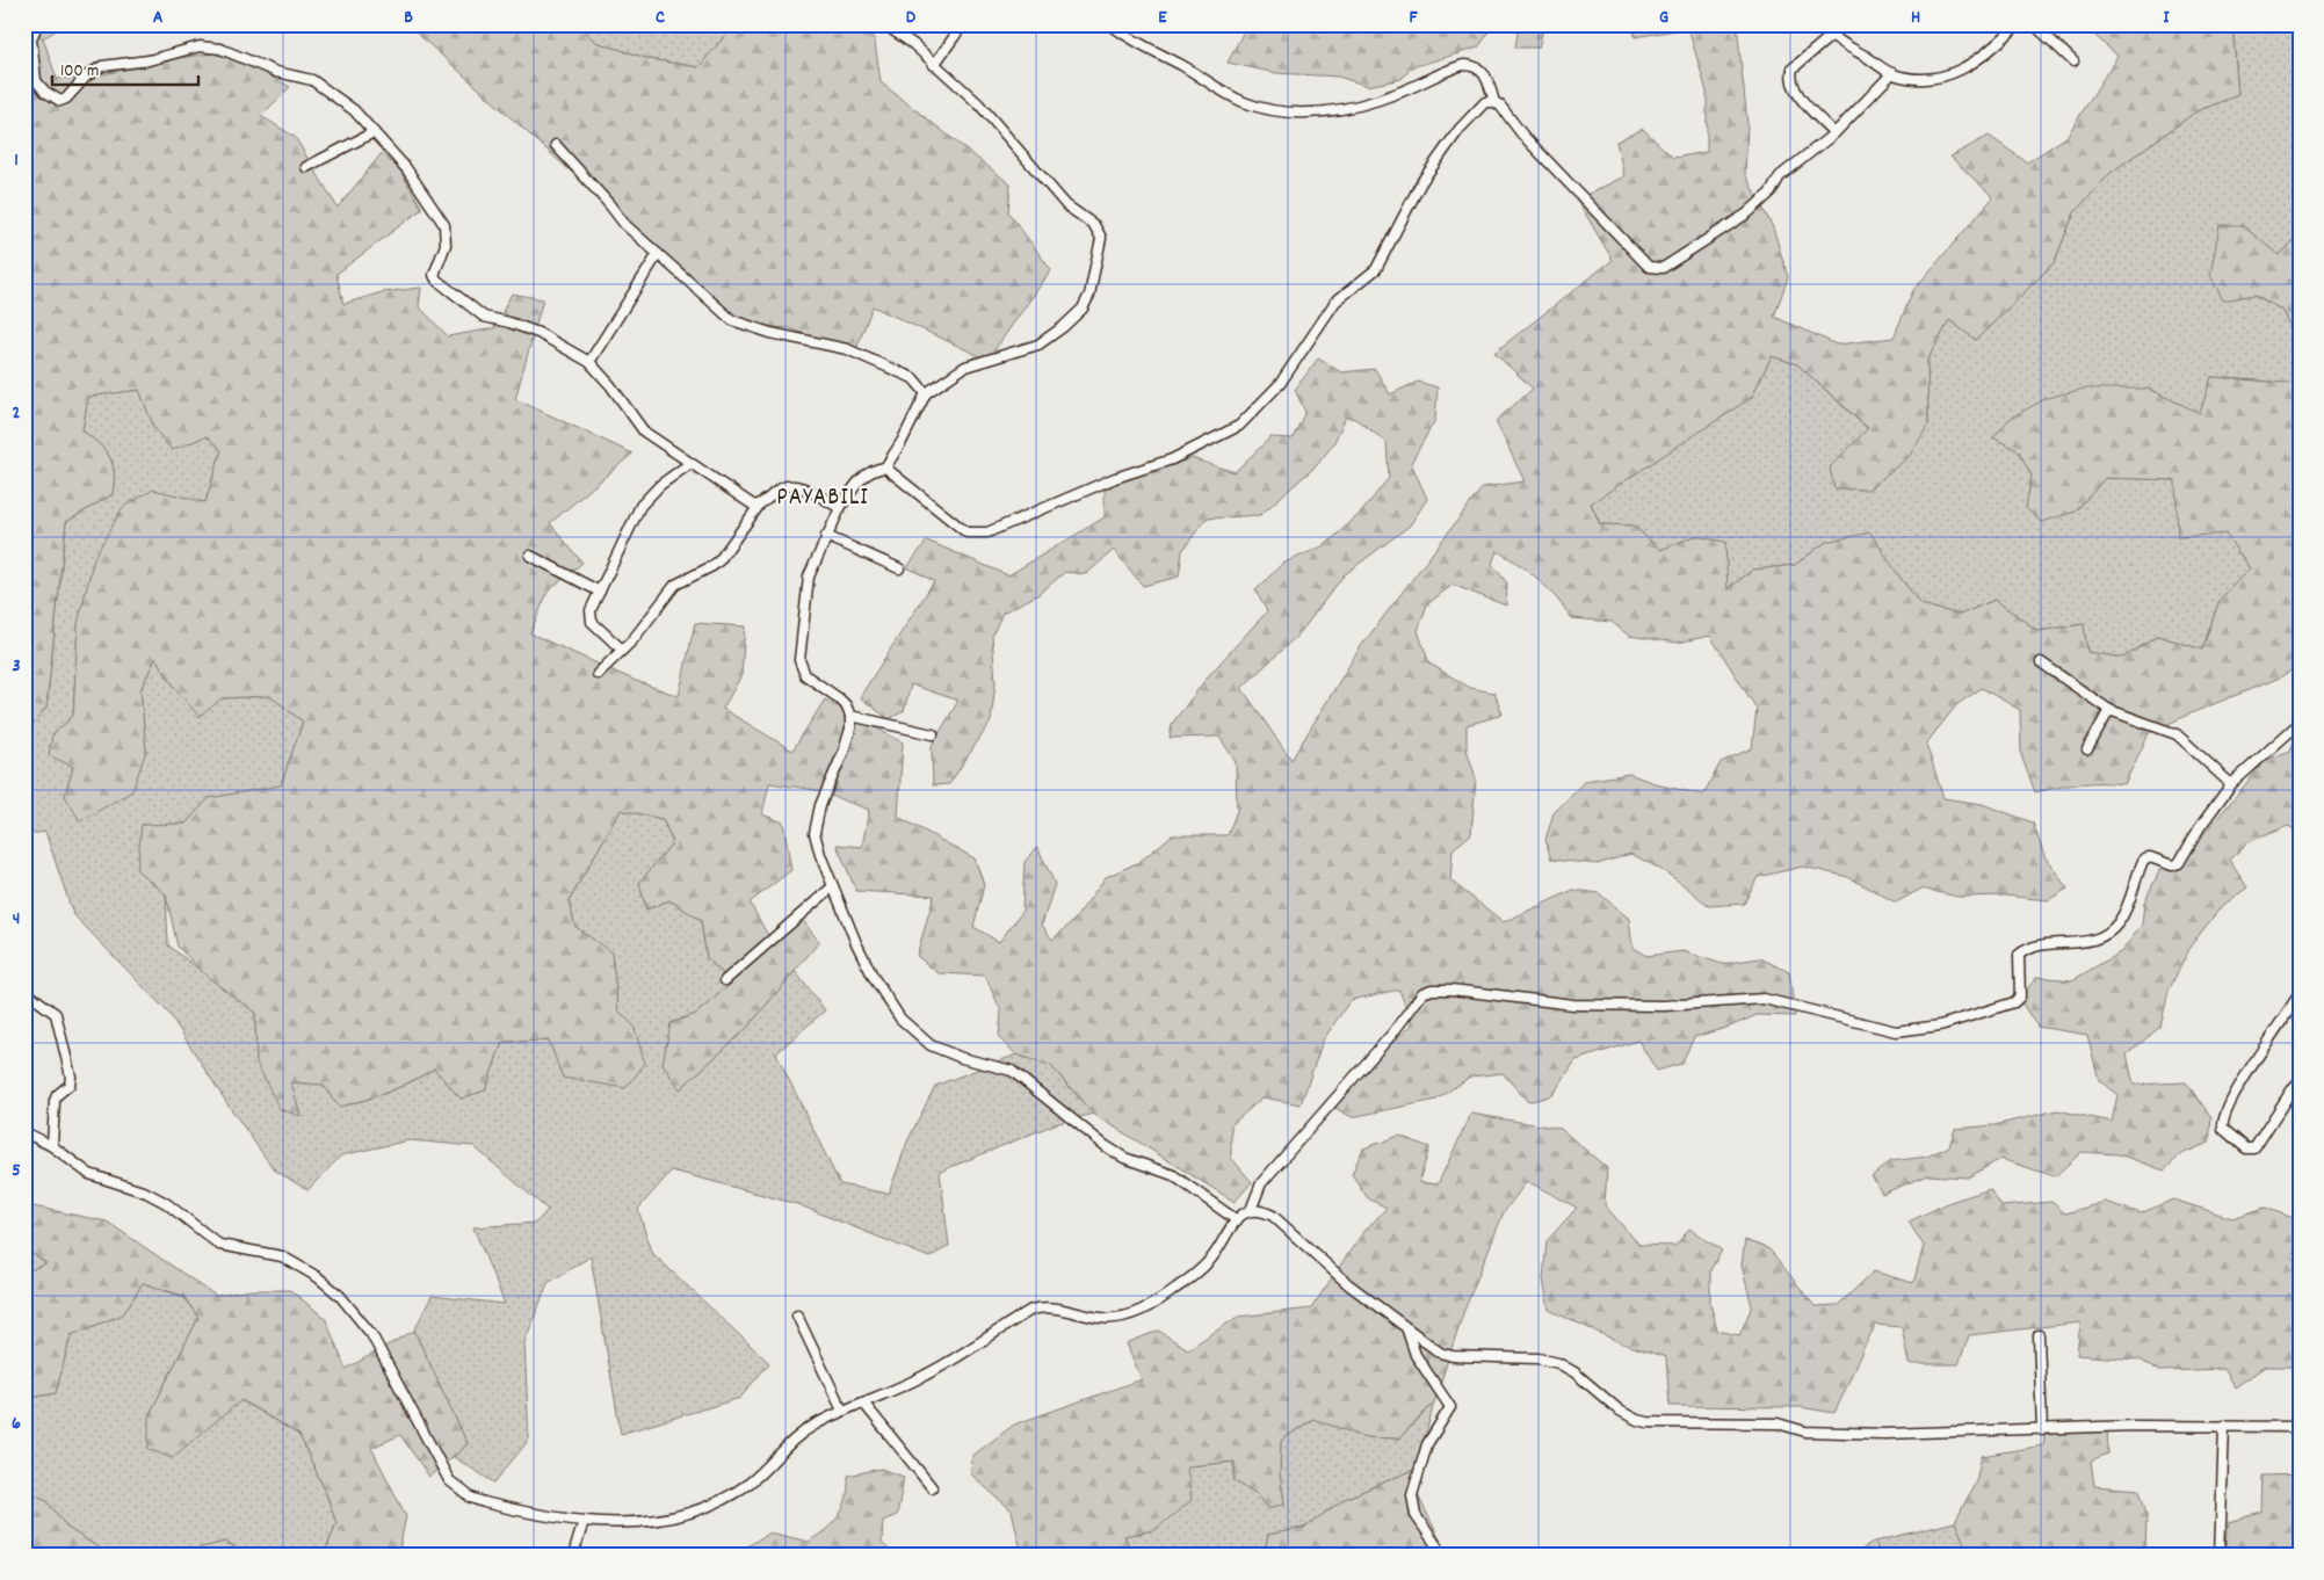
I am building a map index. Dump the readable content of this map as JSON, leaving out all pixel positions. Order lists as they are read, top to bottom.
{
  "districts": ["PAYABILI"],
  "scale_bar": "100 m",
  "grid": {
    "columns": [
      "A",
      "B",
      "C",
      "D",
      "E",
      "F",
      "G",
      "H",
      "I"
    ],
    "rows": [
      "1",
      "2",
      "3",
      "4",
      "5",
      "6"
    ]
  }
}
